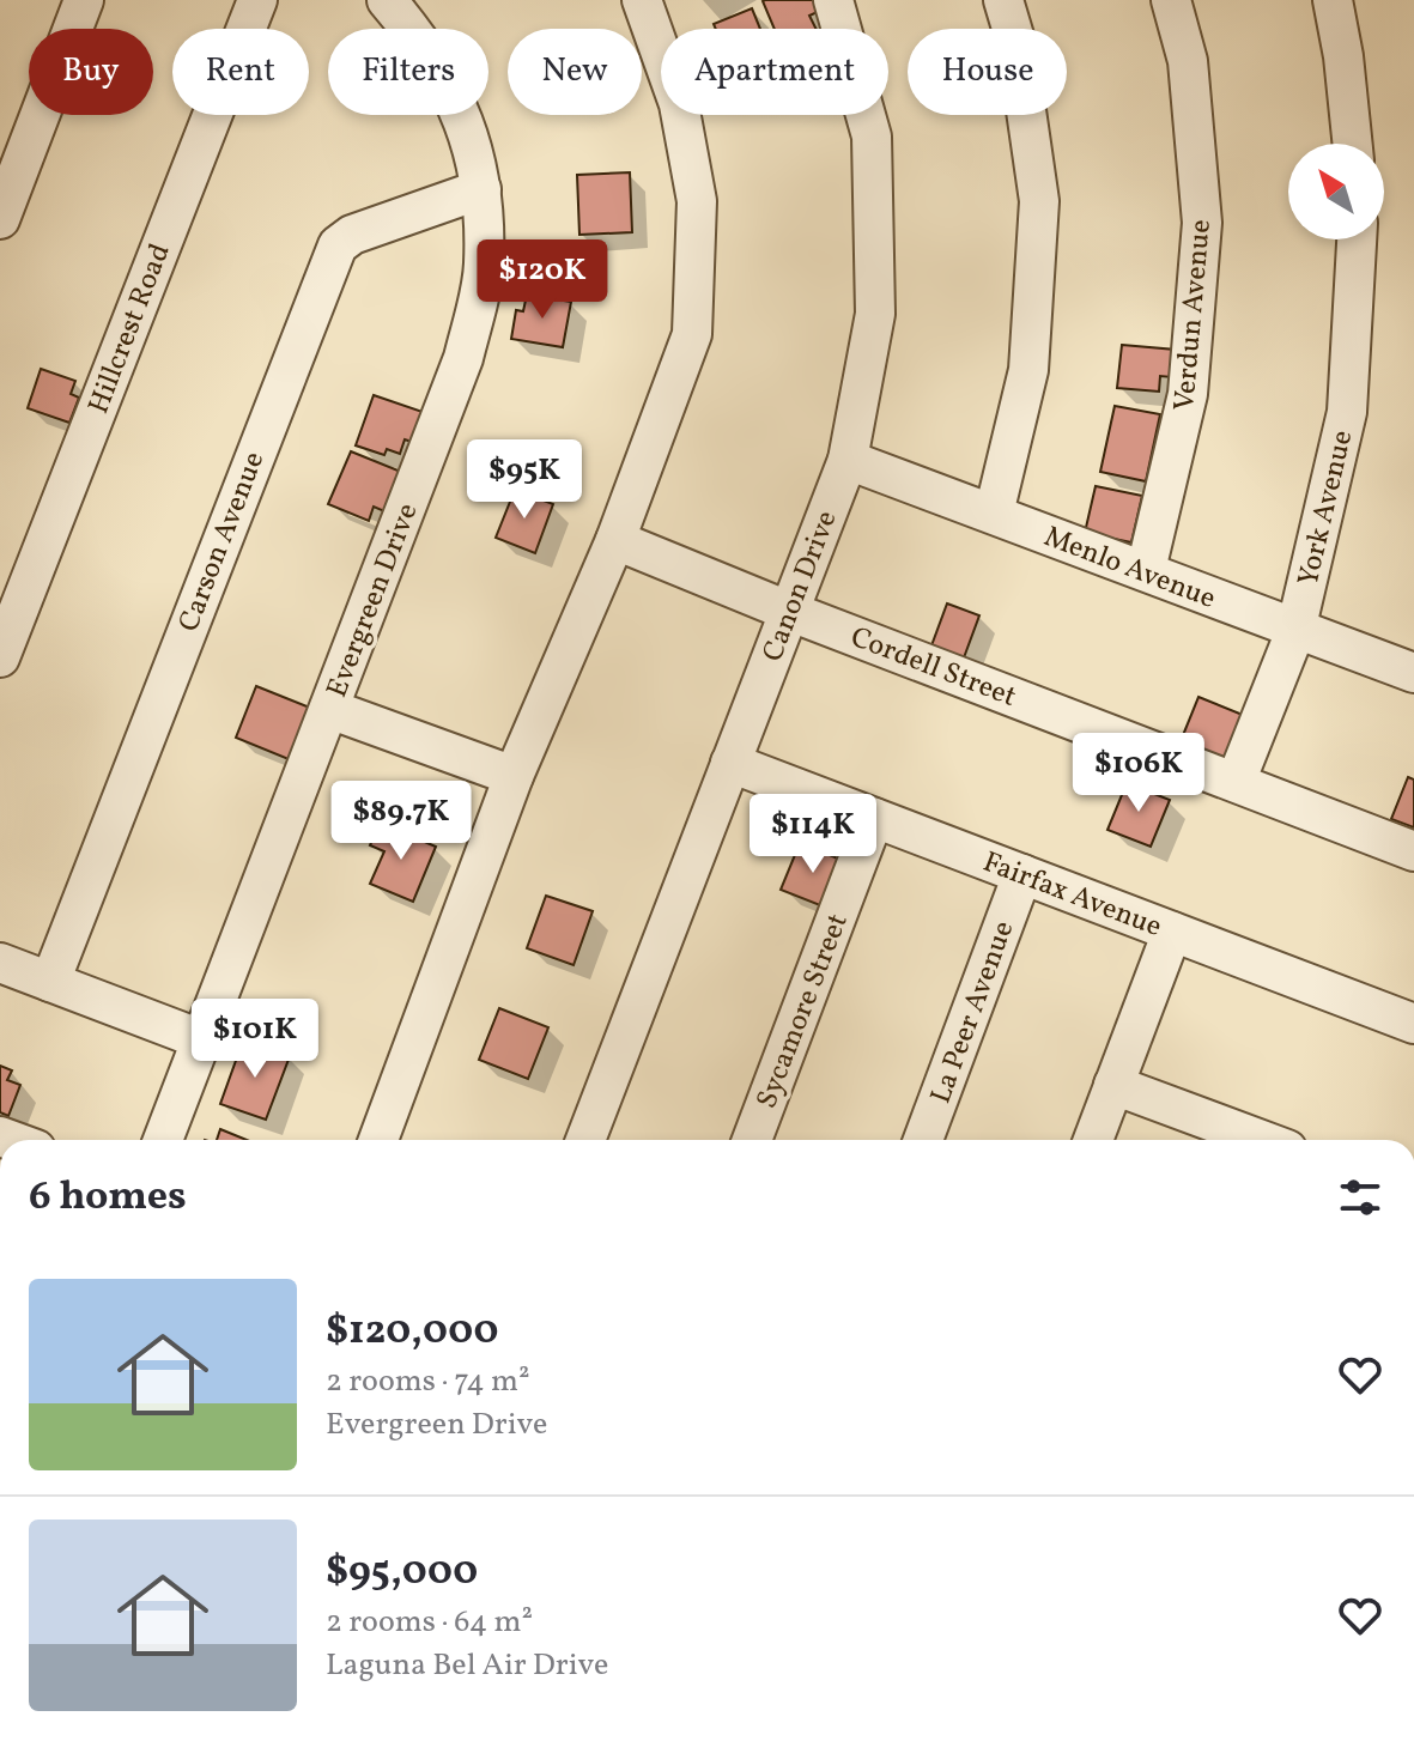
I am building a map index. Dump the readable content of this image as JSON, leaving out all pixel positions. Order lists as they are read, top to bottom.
{
  "streets": {
    "street": [
      "Verdun Avenue",
      "Hillcrest Road",
      "York Avenue",
      "Carson Avenue",
      "Menlo Avenue",
      "Canon Drive",
      "Evergreen Drive",
      "Cordell Street",
      "Fairfax Avenue",
      "Sycamore Street",
      "La Peer Avenue"
    ]
  },
  "crossings": [
    ["Verdun Avenue", "Menlo Avenue"],
    ["York Avenue", "Menlo Avenue"],
    ["York Avenue", "Cordell Street"],
    ["Carson Avenue", "Evergreen Drive"],
    ["Menlo Avenue", "Canon Drive"],
    ["Canon Drive", "Cordell Street"],
    ["Canon Drive", "Fairfax Avenue"],
    ["Fairfax Avenue", "Sycamore Street"],
    ["Fairfax Avenue", "La Peer Avenue"]
  ],
  "north": "top left",
  "page": {
    "chip": [
      "Buy",
      "Rent",
      "Filters",
      "New",
      "Apartment",
      "House"
    ],
    "price": [
      "$120K",
      "$95K",
      "$106K",
      "$89.7K",
      "$114K",
      "$101K"
    ],
    "heading": "6 homes",
    "list": [
      {
        "name": "$120,000",
        "note": "2 rooms · 74 m² · Evergreen Drive"
      },
      {
        "name": "$95,000",
        "note": "2 rooms · 64 m² · Laguna Bel Air Drive"
      }
    ]
  }
}
